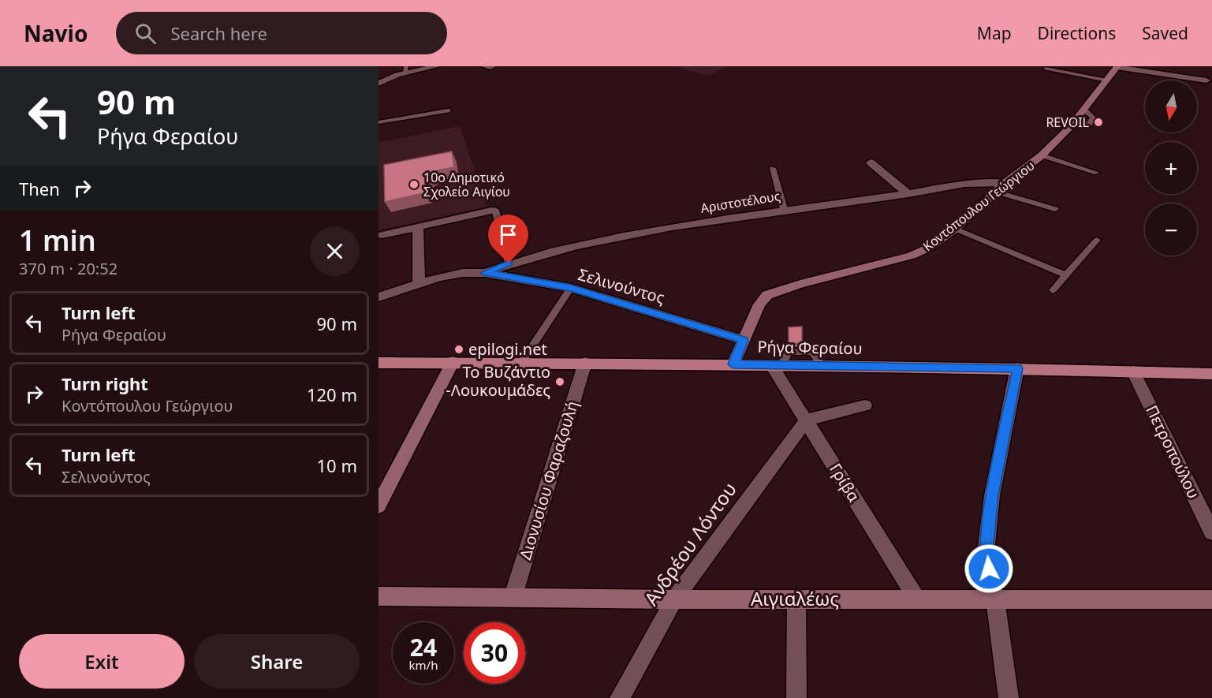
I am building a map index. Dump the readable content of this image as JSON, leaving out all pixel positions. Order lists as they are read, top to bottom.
{
  "streets": {
    "main road": ["Κοντόπουλου Γεώργιου", "Ρήγα Φεραίου", "Αιγιαλέως"],
    "street": [
      "Αριστοτέλους",
      "Σελινούντος",
      "Πετροπούλου",
      "Διονυσίου Φαραζουλή",
      "Γρίβα",
      "Ανδρέου Λόντου"
    ]
  },
  "crossings": [
    ["Αριστοτέλους", "Κοντόπουλου Γεώργιου"],
    ["Αριστοτέλους", "Σελινούντος"],
    ["Κοντόπουλου Γεώργιου", "Σελινούντος"],
    ["Κοντόπουλου Γεώργιου", "Ρήγα Φεραίου"],
    ["Ρήγα Φεραίου", "Πετροπούλου"],
    ["Ρήγα Φεραίου", "Διονυσίου Φαραζουλή"],
    ["Ρήγα Φεραίου", "Γρίβα"],
    ["Διονυσίου Φαραζουλή", "Αιγιαλέως"],
    ["Γρίβα", "Ανδρέου Λόντου"],
    ["Γρίβα", "Αιγιαλέως"],
    ["Ανδρέου Λόντου", "Αιγιαλέως"]
  ],
  "places": [
    "REVOIL",
    "10o Δημοτικό Σχολείο Αιγίου",
    "epilogi.net",
    "Το Βυζάντιο -Λουκουμάδες"
  ],
  "north": "bottom",
  "page": {
    "header": "Navio",
    "search": "Search here",
    "nav": ["Map", "Directions", "Saved"],
    "turn": ["90 m", "Ρήγα Φεραίου"],
    "map_buttons": ["+", "−"],
    "then": "Then",
    "heading": ["1 min", "370 m · 20:52"],
    "list": [
      {
        "name": "Turn left",
        "note": "Ρήγα Φεραίου",
        "value": "90 m"
      },
      {
        "name": "Turn right",
        "note": "Κοντόπουλου Γεώργιου",
        "value": "120 m"
      },
      {
        "name": "Turn left",
        "note": "Σελινούντος",
        "value": "10 m"
      }
    ],
    "speed": "24 km/h",
    "limit": "30",
    "buttons": ["Exit", "Share"]
  }
}
